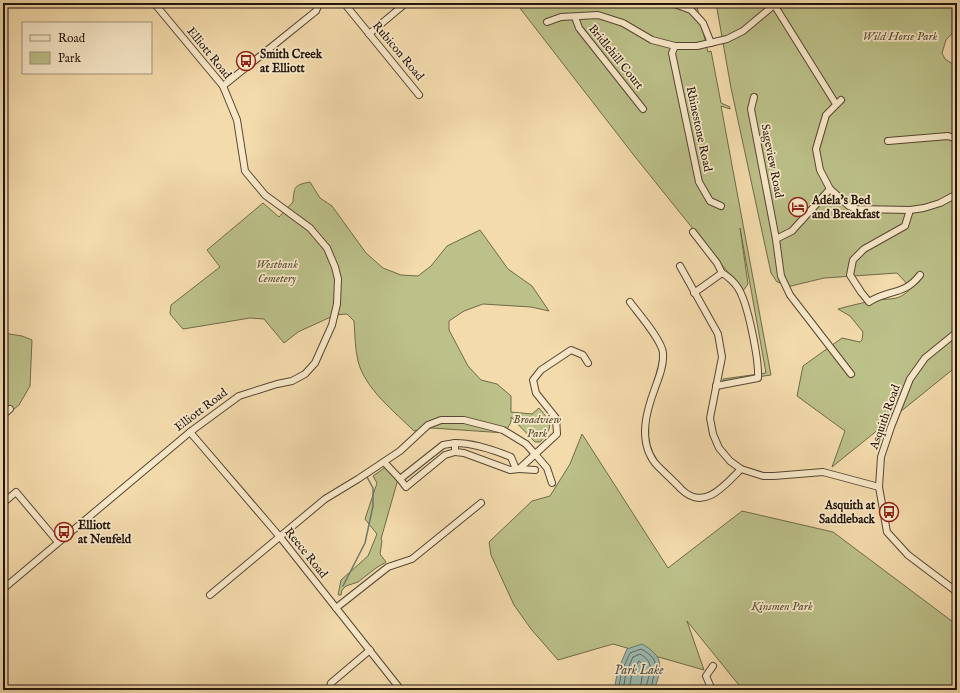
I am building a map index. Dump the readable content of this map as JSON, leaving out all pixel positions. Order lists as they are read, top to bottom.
{
  "streets": {
    "street": [
      "Rubicon Road",
      "Elliott Road",
      "Bridlehill Court",
      "Rhinestone Road",
      "Sageview Road",
      "Asquith Road",
      "Reece Road"
    ]
  },
  "crossings": [
    ["Elliott Road", "Reece Road"]
  ],
  "water": ["Park Lake"],
  "parks": [
    "Wild Horse Park",
    "Westbank Cemetery",
    "Broadview Park",
    "Kinsmen Park"
  ],
  "places": {
    "bus stop": ["Smith Creek at Elliott", "Asquith at Saddleback", "Elliott at Neufeld"],
    "hotel": ["Adela's Bed and Breakfast"]
  },
  "legend": ["Road", "Park"]
}
